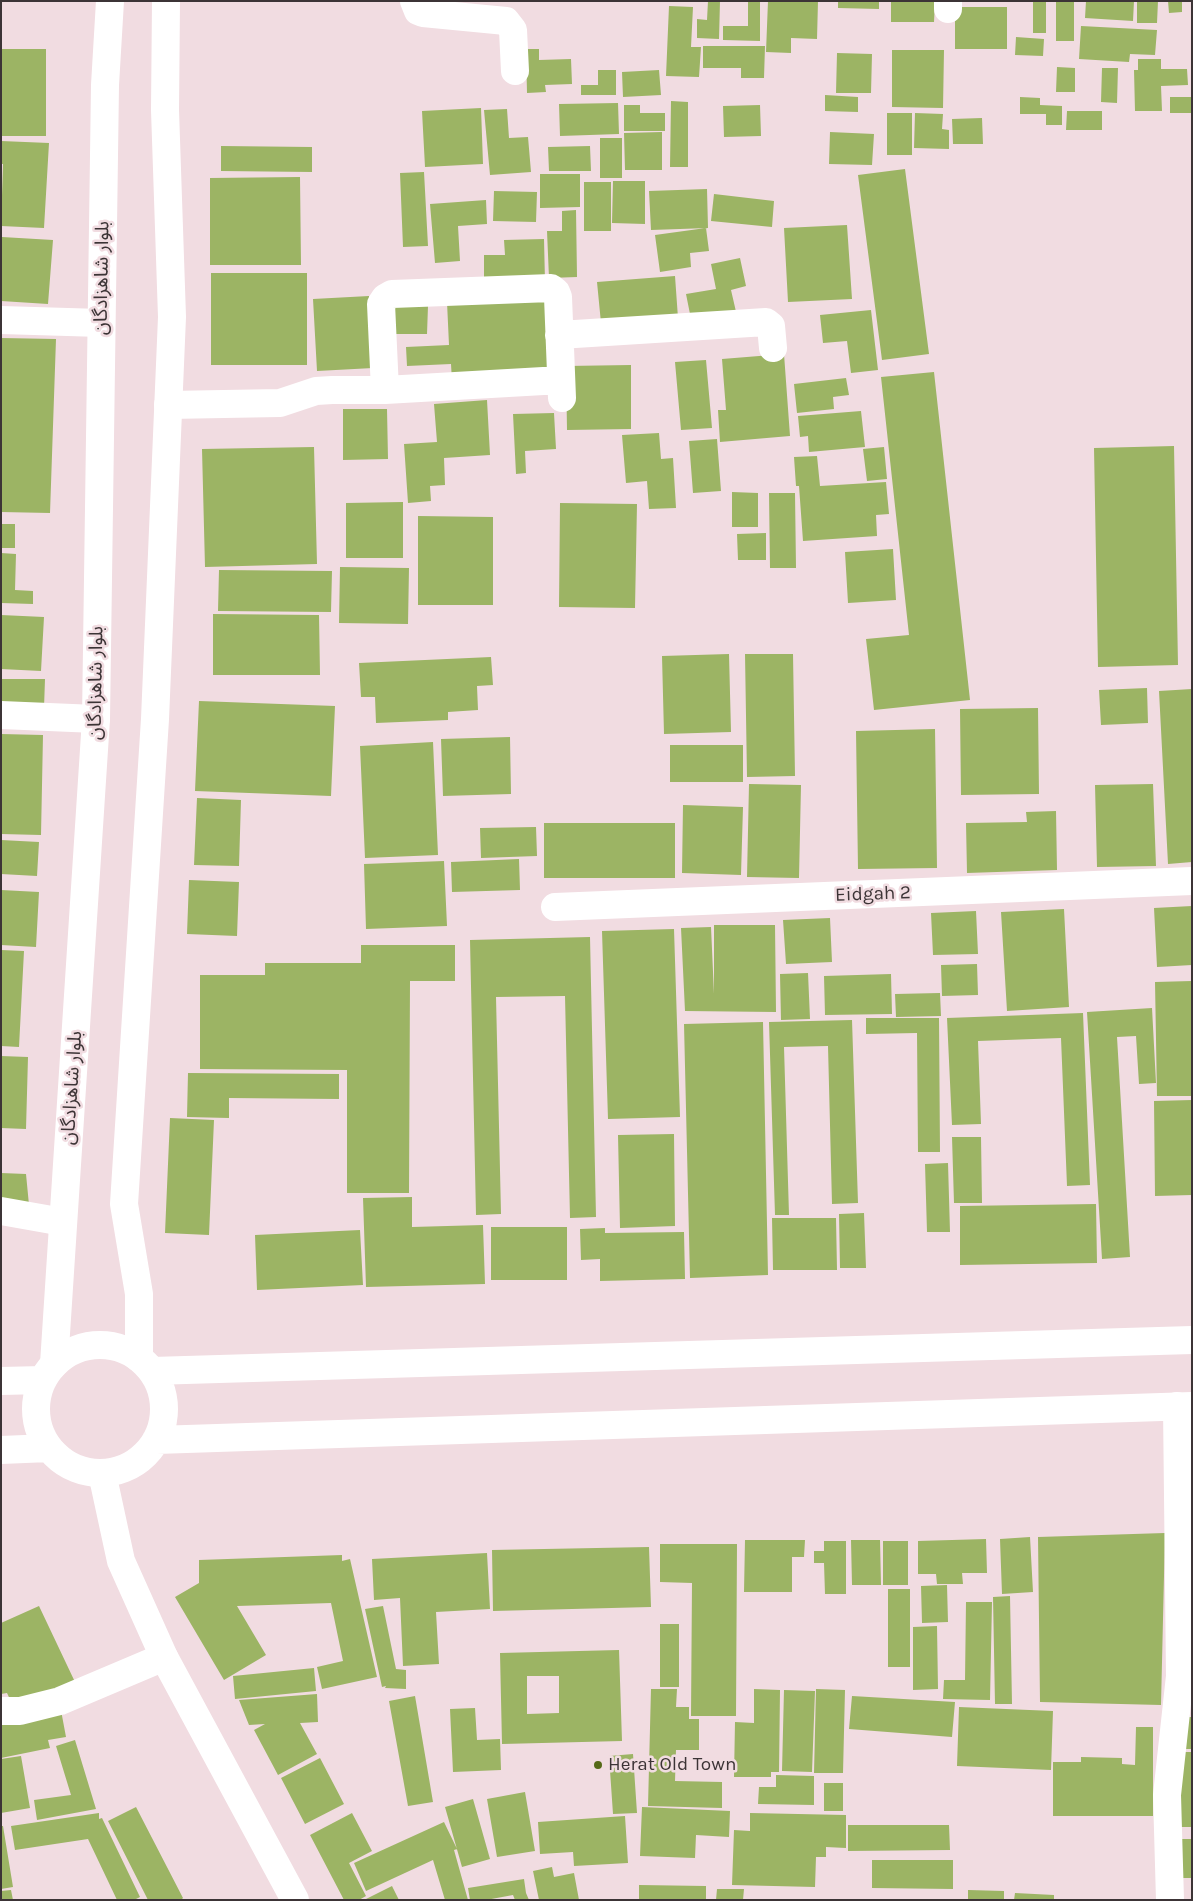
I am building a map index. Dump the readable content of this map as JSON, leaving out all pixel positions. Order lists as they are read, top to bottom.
{
  "streets": {
    "main road": ["بلوار شاهزادگان", "Eidgah 2"]
  },
  "places": ["Herat Old Town"]
}
